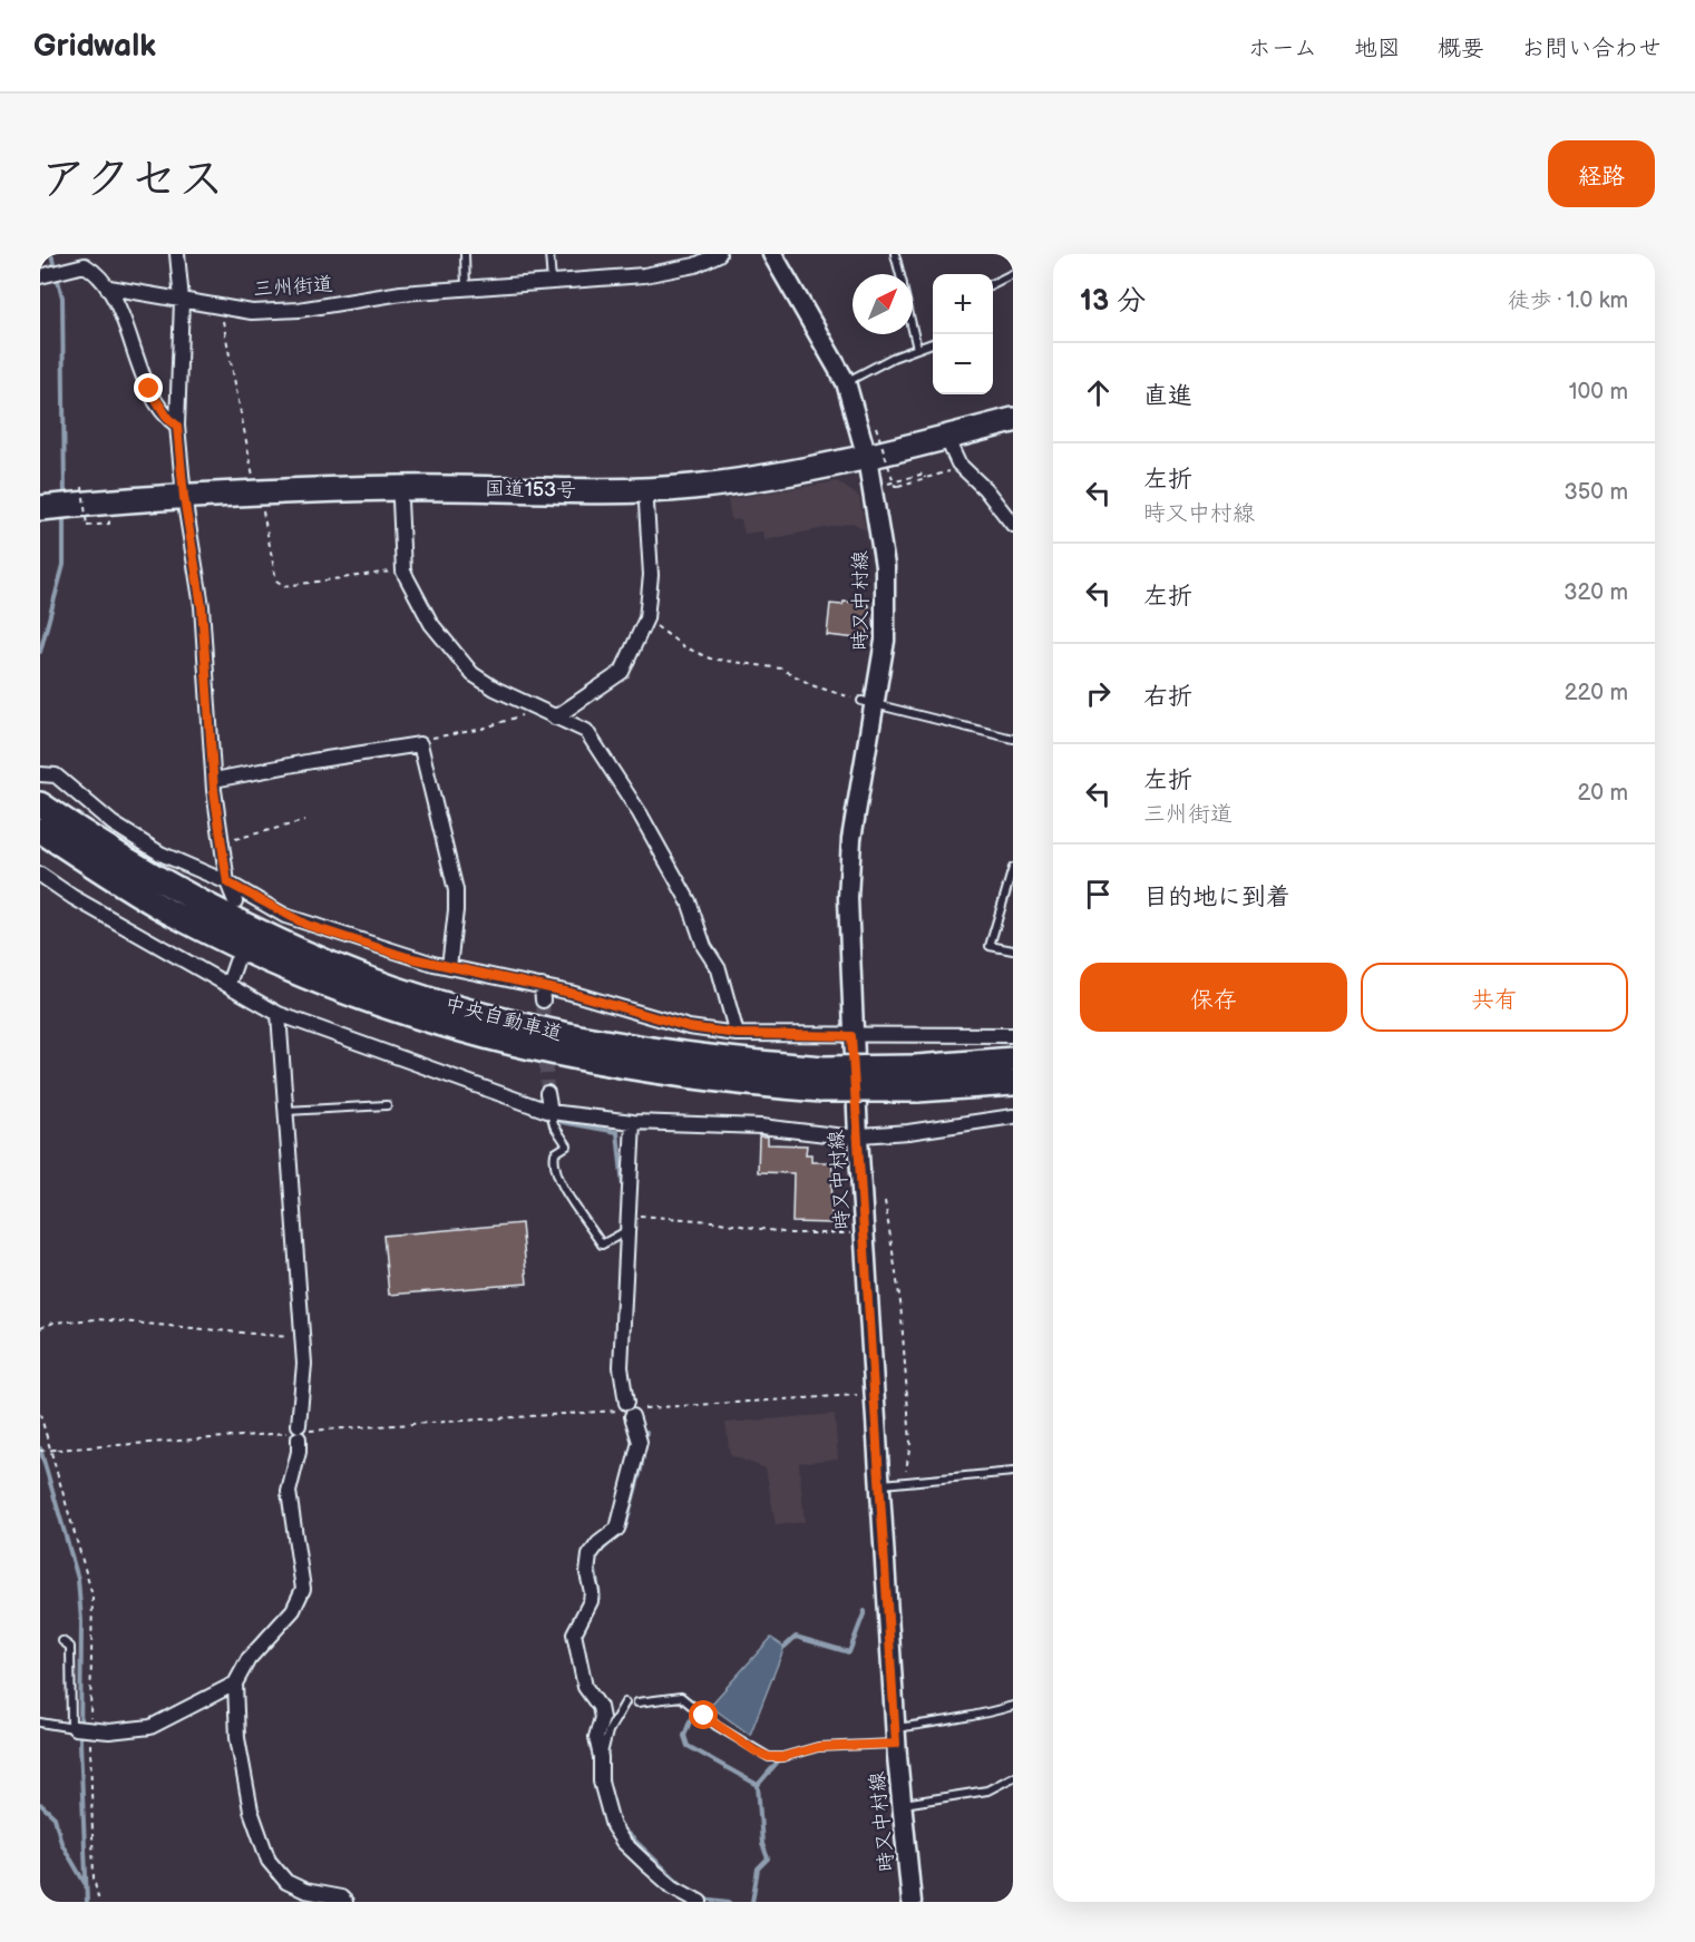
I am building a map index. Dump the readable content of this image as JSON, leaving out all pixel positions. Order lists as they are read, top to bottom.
{
  "streets": {
    "highway": ["国道153号", "中央自動車道"],
    "main road": ["時又中村線"],
    "street": ["三州街道"]
  },
  "crossings": [
    ["国道153号", "時又中村線"]
  ],
  "north": "top right",
  "page": {
    "header": "Gridwalk",
    "nav": [
      "ホーム",
      "地図",
      "概要",
      "お問い合わせ"
    ],
    "title": "アクセス",
    "buttons": [
      "経路",
      ["保存", "共有"]
    ],
    "heading": ["13 分", "徒歩 · 1.0 km"],
    "map_buttons": ["+", "−"],
    "list": [
      ["直進", "100 m"],
      ["左折", "時又中村線", "350 m"],
      ["左折", "320 m"],
      ["右折", "220 m"],
      ["左折", "三州街道", "20 m"],
      "目的地に到着"
    ]
  }
}
